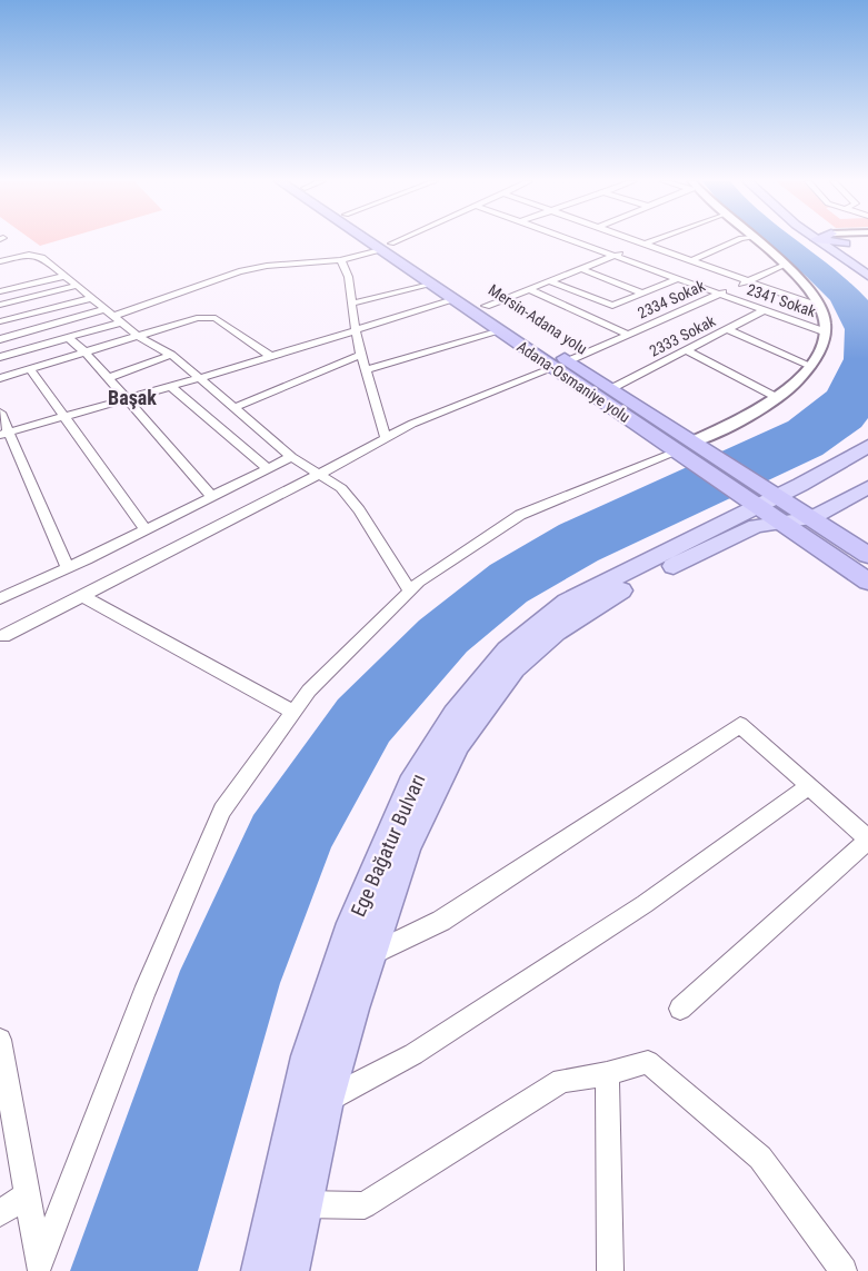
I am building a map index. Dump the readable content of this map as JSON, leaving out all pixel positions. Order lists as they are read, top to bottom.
{
  "streets": {
    "highway": ["Mersin-Adana yolu", "Adana-Osmaniye yolu"],
    "main road": ["Ege Bağatur Bulvarı"],
    "street": ["2334 Sokak", "2341 Sokak", "2333 Sokak"]
  },
  "crossings": [
    ["2334 Sokak", "2341 Sokak"],
    ["2334 Sokak", "Mersin-Adana yolu"],
    ["2341 Sokak", "2333 Sokak"],
    ["Mersin-Adana yolu", "2333 Sokak"],
    ["Mersin-Adana yolu", "Adana-Osmaniye yolu"],
    ["Adana-Osmaniye yolu", "Ege Bağatur Bulvarı"]
  ],
  "districts": ["Başak"]
}
